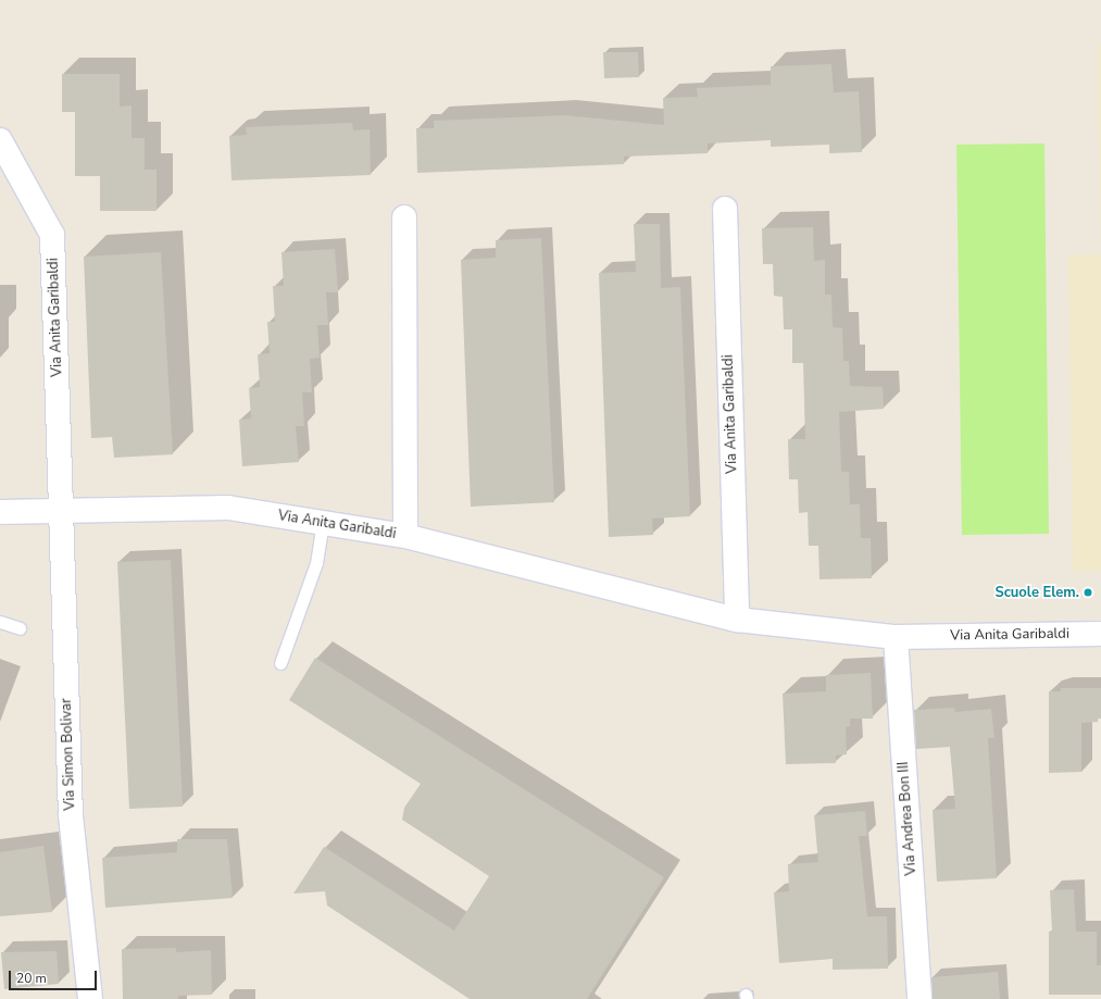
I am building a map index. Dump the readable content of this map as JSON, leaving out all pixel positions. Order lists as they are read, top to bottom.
{
  "streets": {
    "street": ["Via Anita Garibaldi", "Via Simon Bolivar", "Via Andrea Bon III"]
  },
  "crossings": [
    ["Via Anita Garibaldi", "Via Simon Bolivar"],
    ["Via Anita Garibaldi", "Via Andrea Bon III"]
  ],
  "places": ["Scuole Elem."],
  "scale_bar": "20 m"
}
